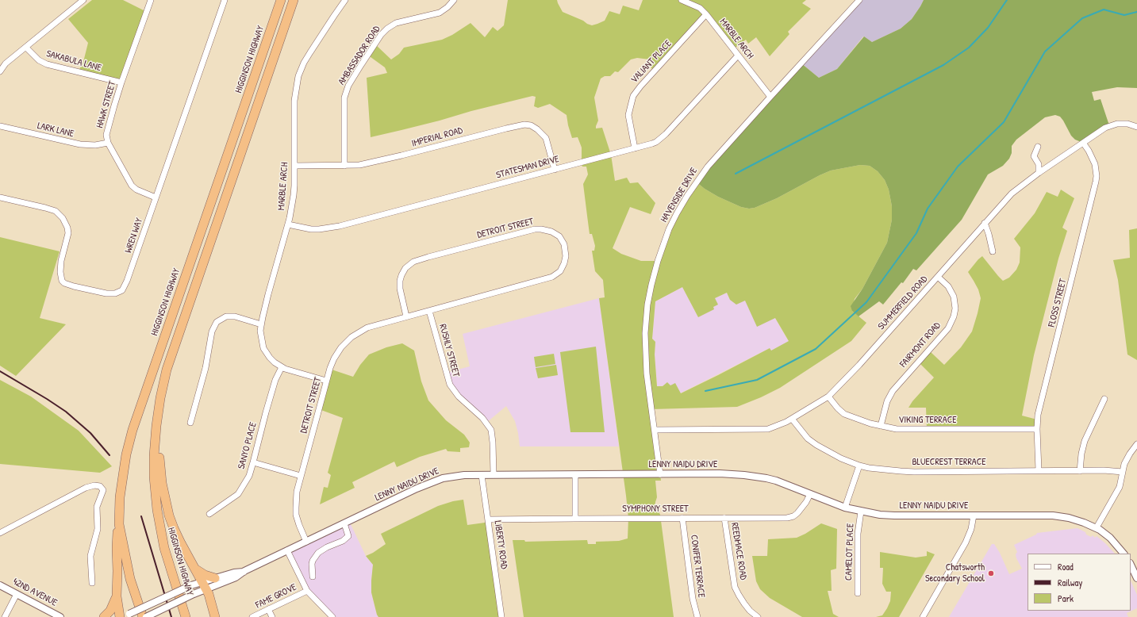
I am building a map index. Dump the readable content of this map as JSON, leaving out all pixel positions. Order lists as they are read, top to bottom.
{
  "streets": {
    "highway": ["HIGGINSON HIGHWAY"],
    "street": [
      "MARBLE ARCH",
      "AMBASSADOR ROAD",
      "SAKABULA LANE",
      "VALIANT PLACE",
      "HAWK STREET",
      "LARK LANE",
      "IMPERIAL ROAD",
      "STATESMAN DRIVE",
      "HAVENSIDE DRIVE",
      "DETROIT STREET",
      "WREN WAY",
      "SUMMERFIELD ROAD",
      "FLOSS STREET",
      "FAIRMONT ROAD",
      "RUSHLY STREET",
      "VIKING TERRACE",
      "SANYO PLACE",
      "BLUECREST TERRACE",
      "LENNY NAIDU DRIVE",
      "SYMPHONY STREET",
      "LIBERTY ROAD",
      "REEDMACE ROAD",
      "CAMELOT PLACE",
      "CONIFER TERRACE",
      "42ND AVENUE",
      "FAME GROVE"
    ]
  },
  "crossings": [
    ["MARBLE ARCH", "VALIANT PLACE"],
    ["MARBLE ARCH", "IMPERIAL ROAD"],
    ["MARBLE ARCH", "STATESMAN DRIVE"],
    ["MARBLE ARCH", "HAVENSIDE DRIVE"],
    ["MARBLE ARCH", "DETROIT STREET"],
    ["MARBLE ARCH", "SANYO PLACE"],
    ["AMBASSADOR ROAD", "IMPERIAL ROAD"],
    ["SAKABULA LANE", "HAWK STREET"],
    ["VALIANT PLACE", "STATESMAN DRIVE"],
    ["HAWK STREET", "LARK LANE"],
    ["HAWK STREET", "WREN WAY"],
    ["IMPERIAL ROAD", "STATESMAN DRIVE"],
    ["HAVENSIDE DRIVE", "SUMMERFIELD ROAD"],
    ["HAVENSIDE DRIVE", "LENNY NAIDU DRIVE"],
    ["DETROIT STREET", "RUSHLY STREET"],
    ["DETROIT STREET", "LENNY NAIDU DRIVE"],
    ["SUMMERFIELD ROAD", "FLOSS STREET"],
    ["SUMMERFIELD ROAD", "FAIRMONT ROAD"],
    ["SUMMERFIELD ROAD", "VIKING TERRACE"],
    ["SUMMERFIELD ROAD", "BLUECREST TERRACE"],
    ["FLOSS STREET", "VIKING TERRACE"],
    ["FLOSS STREET", "BLUECREST TERRACE"],
    ["FAIRMONT ROAD", "VIKING TERRACE"],
    ["RUSHLY STREET", "LENNY NAIDU DRIVE"],
    ["LENNY NAIDU DRIVE", "SYMPHONY STREET"],
    ["LENNY NAIDU DRIVE", "LIBERTY ROAD"],
    ["LENNY NAIDU DRIVE", "CAMELOT PLACE"],
    ["SYMPHONY STREET", "LIBERTY ROAD"],
    ["SYMPHONY STREET", "REEDMACE ROAD"],
    ["SYMPHONY STREET", "CONIFER TERRACE"]
  ],
  "places": ["Chatsworth Secondary School"],
  "legend": ["Road", "Railway", "Park"]
}
